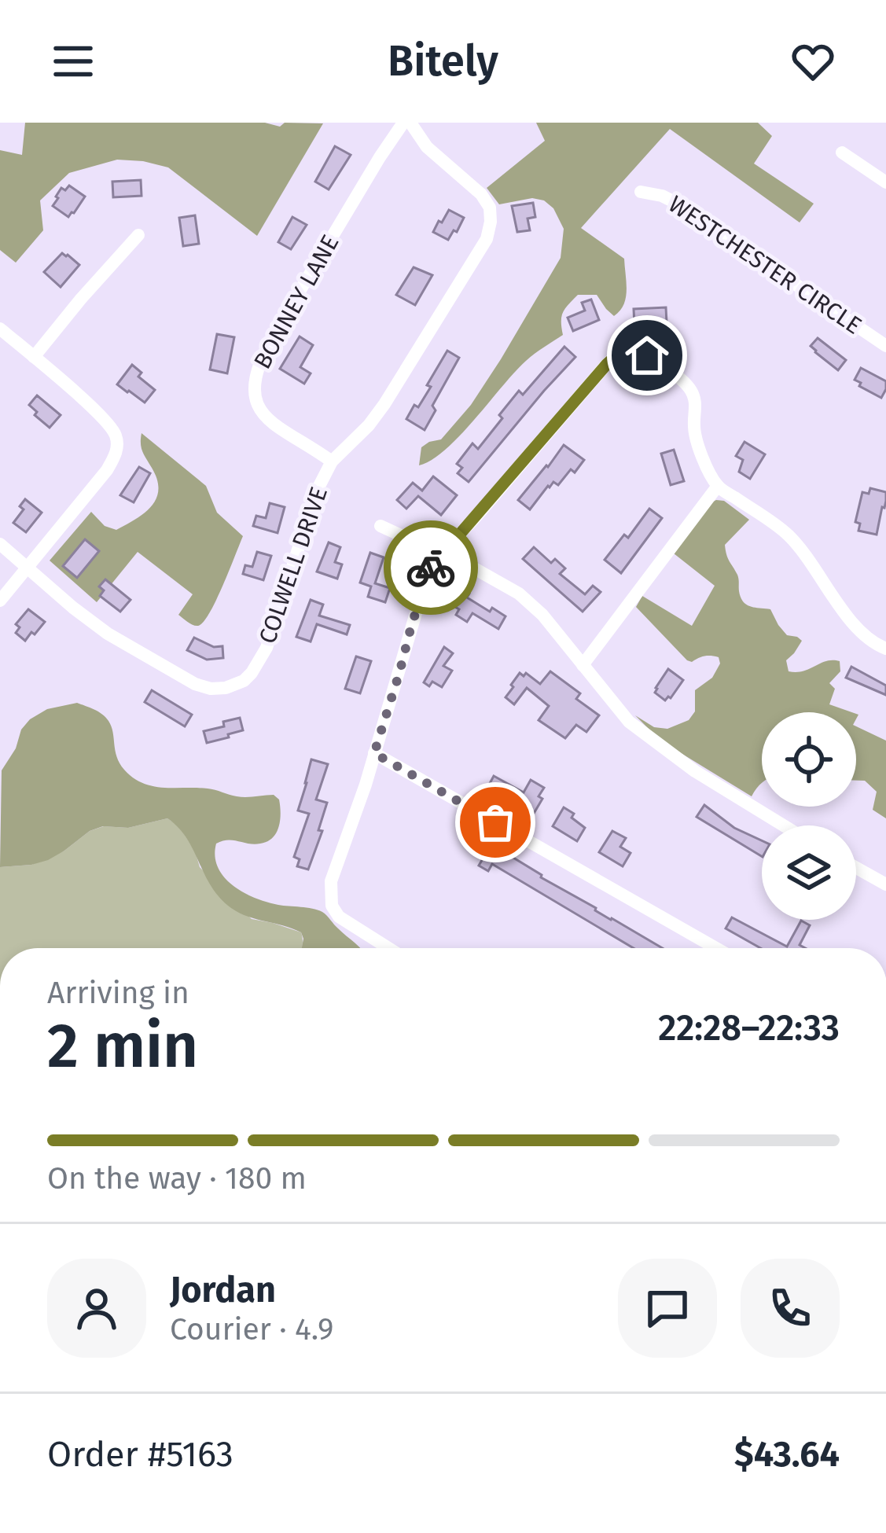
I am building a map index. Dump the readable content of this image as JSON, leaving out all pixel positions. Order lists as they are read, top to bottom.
{
  "streets": {
    "street": ["WESTCHESTER CIRCLE", "BONNEY LANE", "COLWELL DRIVE"]
  },
  "crossings": [
    ["BONNEY LANE", "COLWELL DRIVE"]
  ],
  "page": {
    "header": "Bitely",
    "heading": ["2 min", "Arriving in", "22:28–22:33"],
    "panel": [
      "Jordan",
      "Courier · 4.9",
      "Order #5163",
      "$43.64"
    ],
    "bar": "On the way · 180 m"
  }
}
